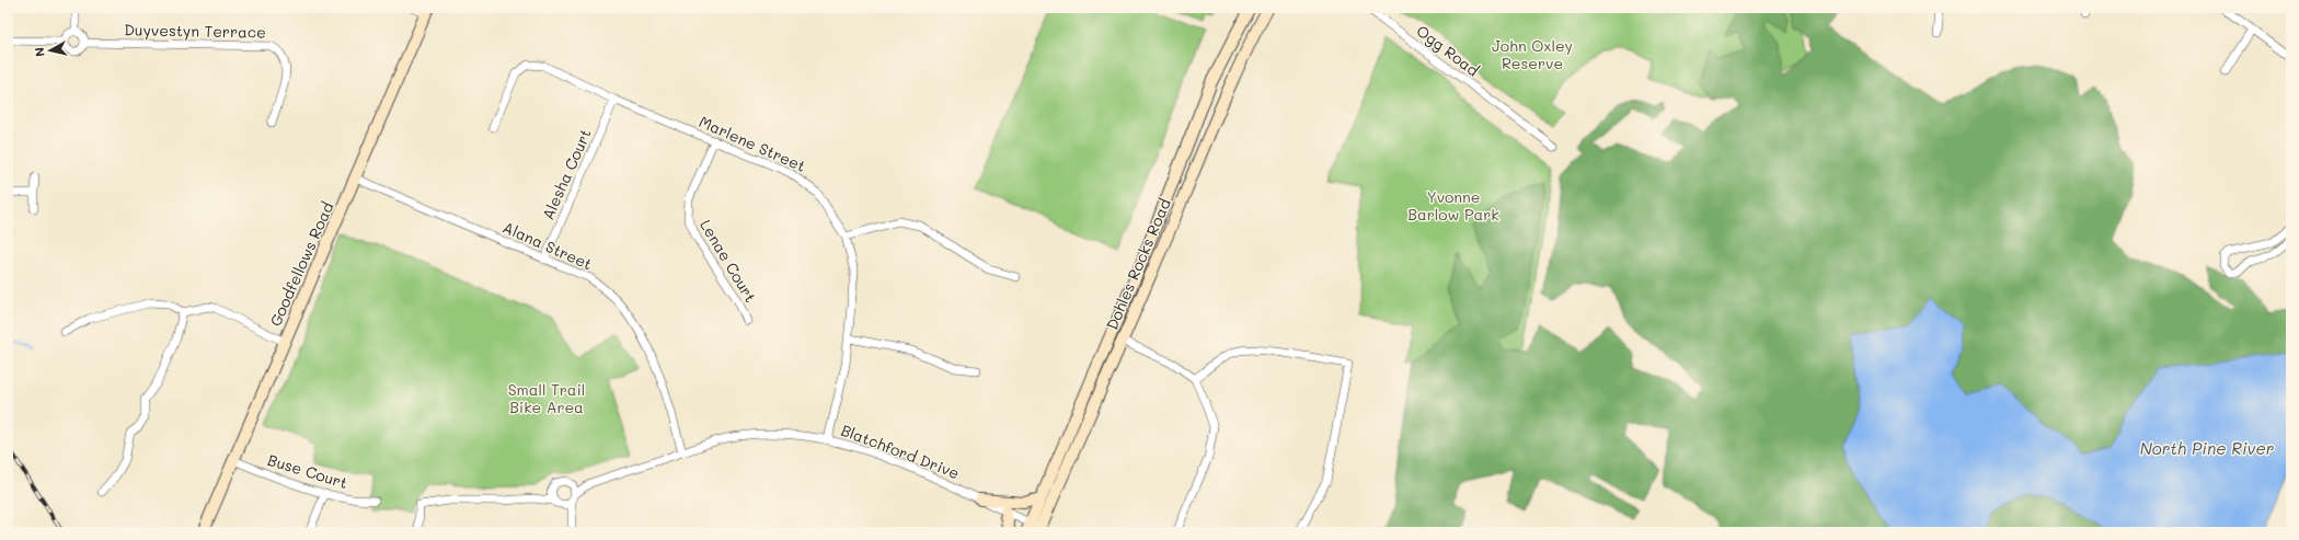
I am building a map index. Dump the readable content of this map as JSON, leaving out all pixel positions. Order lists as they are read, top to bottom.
{
  "streets": {
    "main road": ["Goodfellows Road", "Dohles Rocks Road"],
    "street": [
      "Duyvestyn Terrace",
      "Ogg Road",
      "Marlene Street",
      "Alesha Court",
      "Alana Street",
      "Lenae Court",
      "Blatchford Drive",
      "Buse Court"
    ]
  },
  "crossings": [
    ["Marlene Street", "Alesha Court"],
    ["Marlene Street", "Lenae Court"],
    ["Marlene Street", "Blatchford Drive"],
    ["Alesha Court", "Alana Street"],
    ["Alana Street", "Goodfellows Road"],
    ["Alana Street", "Blatchford Drive"],
    ["Goodfellows Road", "Buse Court"],
    ["Dohles Rocks Road", "Blatchford Drive"]
  ],
  "water": ["North Pine River"],
  "parks": ["John Oxley Reserve", "Yvonne Barlow Park", "Small Trail Bike Area"],
  "north": "left"
}
